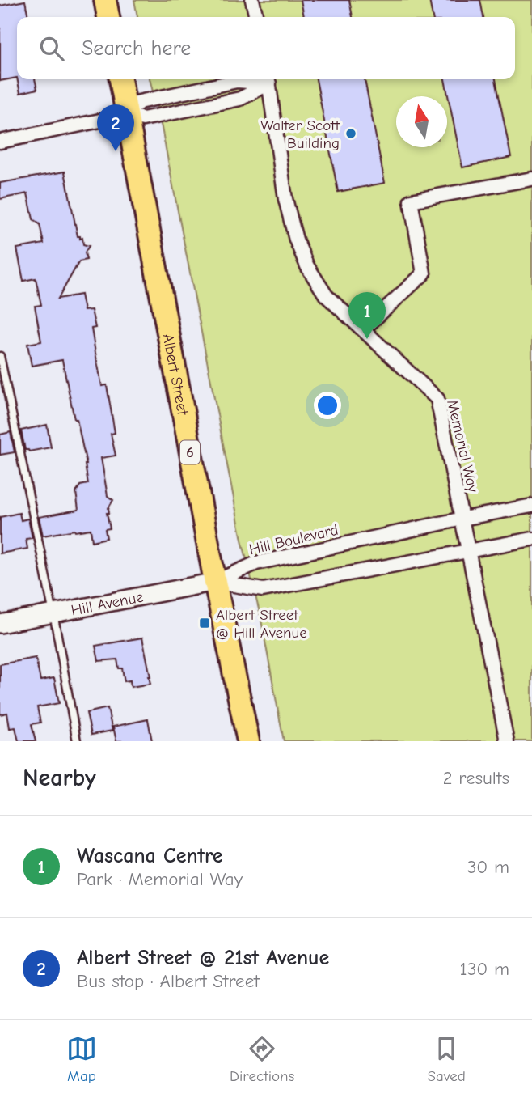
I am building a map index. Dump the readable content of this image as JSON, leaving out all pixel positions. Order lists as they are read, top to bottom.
{
  "streets": {
    "main road": ["Albert Street", "6"],
    "street": ["Memorial Way", "Hill Boulevard", "Hill Avenue"]
  },
  "crossings": [
    ["Albert Street", "Hill Boulevard"],
    ["Albert Street", "Hill Avenue"],
    ["Memorial Way", "Hill Boulevard"],
    ["Hill Boulevard", "Hill Avenue"]
  ],
  "places": {
    "other": ["Walter Scott Building"],
    "transit": ["Albert Street @ Hill Avenue"]
  },
  "north": "top",
  "page": {
    "search": "Search here",
    "pins": ["2", "1"],
    "heading": ["Nearby", "2 results"],
    "list": [
      {
        "mark": "1",
        "name": "Wascana Centre",
        "note": "Park · Memorial Way",
        "value": "30 m"
      },
      {
        "mark": "2",
        "name": "Albert Street @ 21st Avenue",
        "note": "Bus stop · Albert Street",
        "value": "130 m"
      }
    ],
    "nav": ["Map", "Directions", "Saved"]
  }
}
